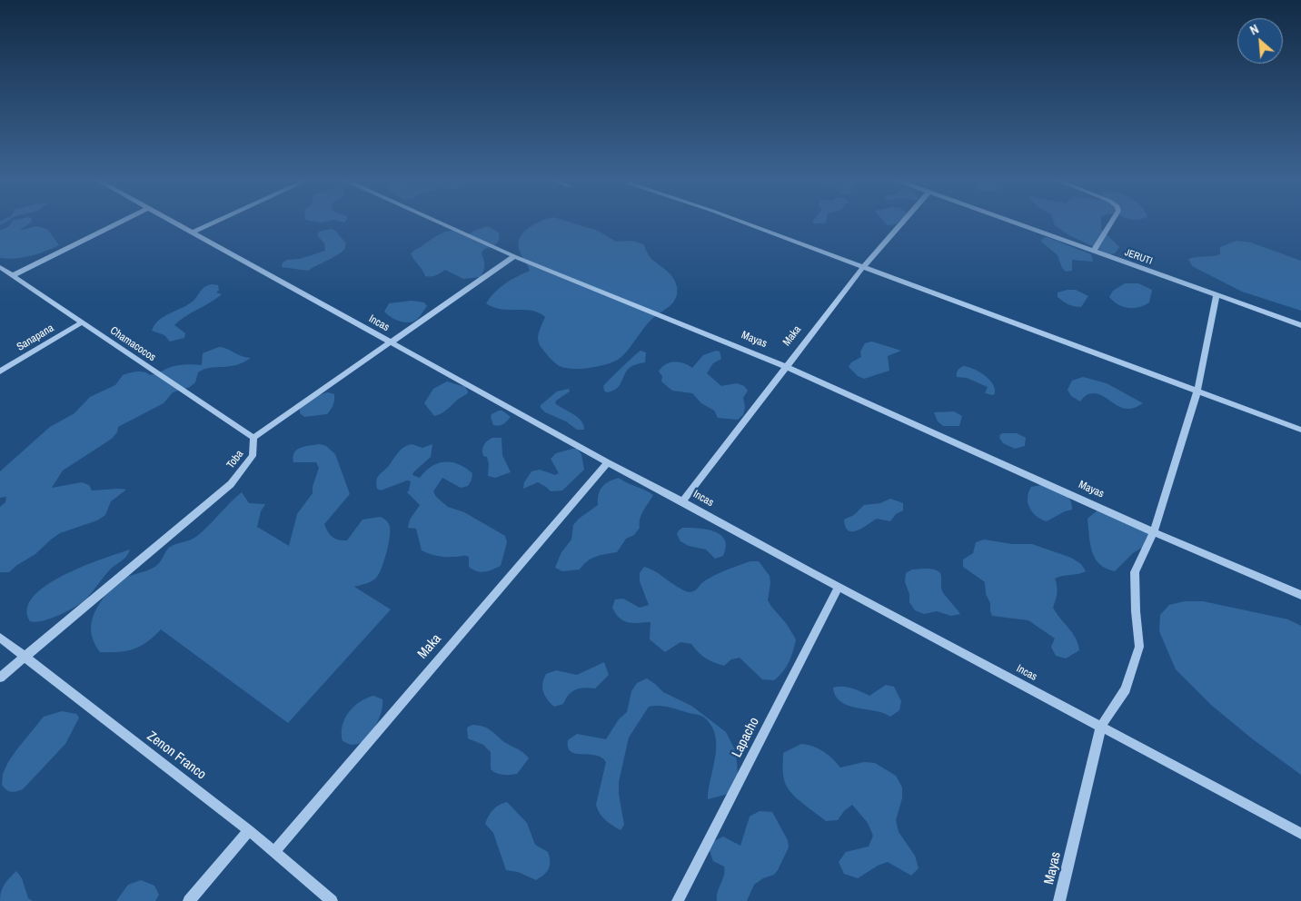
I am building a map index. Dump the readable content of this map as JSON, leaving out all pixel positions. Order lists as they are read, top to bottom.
{
  "streets": {
    "street": [
      "JERUTI",
      "Incas",
      "Maka",
      "Sanapana",
      "Mayas",
      "Chamacocos",
      "Toba",
      "Lapacho",
      "Zenon Franco"
    ]
  },
  "crossings": [
    ["JERUTI", "Mayas"],
    ["Incas", "Maka"],
    ["Incas", "Mayas"],
    ["Incas", "Lapacho"],
    ["Maka", "Mayas"],
    ["Maka", "Zenon Franco"],
    ["Sanapana", "Chamacocos"],
    ["Chamacocos", "Toba"],
    ["Toba", "Zenon Franco"]
  ],
  "north": "top left"
}
